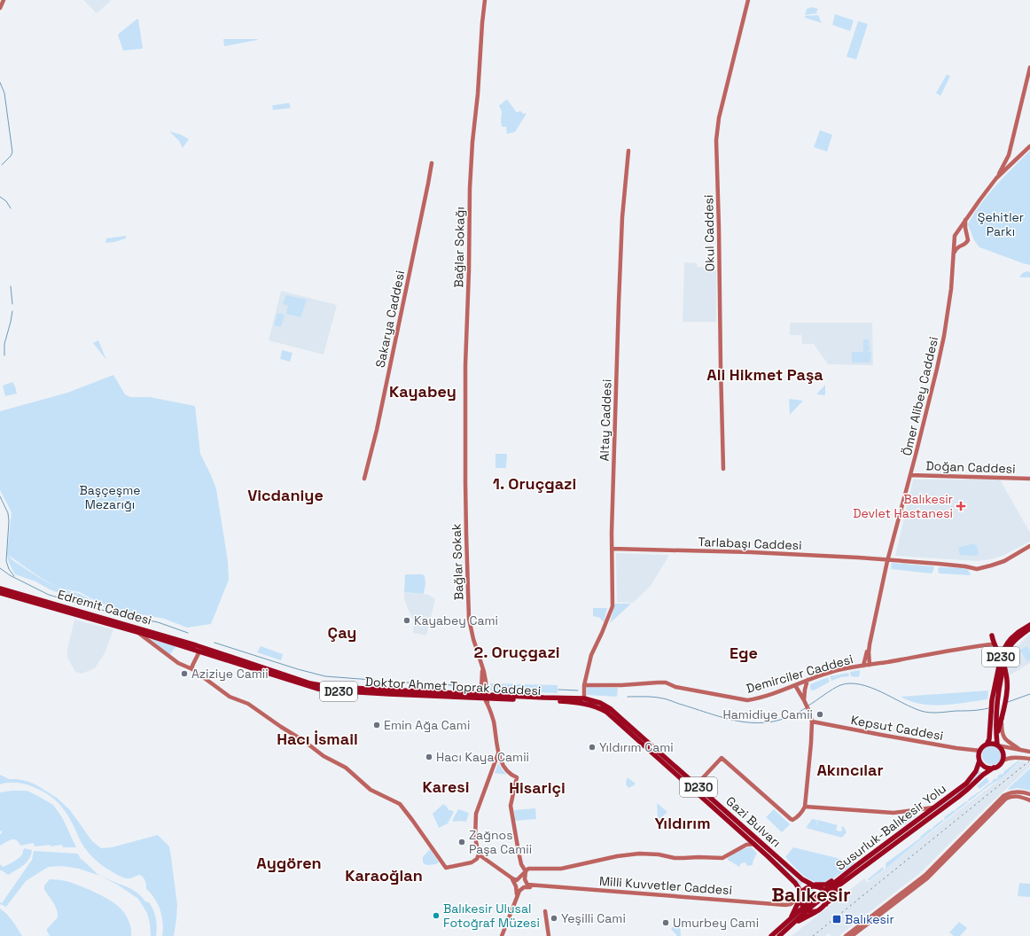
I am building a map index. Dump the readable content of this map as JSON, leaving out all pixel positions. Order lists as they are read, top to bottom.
{
  "streets": {
    "highway": [
      "Edremit Caddesi",
      "D230",
      "Doktor Ahmet Toprak Caddesi",
      "Gazi Bulvarı",
      "Susurluk-Balıkesir Yolu"
    ],
    "main road": [
      "Okul Caddesi",
      "Bağlar Sokağı",
      "Sakarya Caddesi",
      "Ömer Alibey Caddesi",
      "Altay Caddesi",
      "Doğan Caddesi",
      "Tarlabaşı Caddesi",
      "Bağlar Sokak",
      "Demirciler Caddesi",
      "Kepsut Caddesi",
      "Milli Kuvvetler Caddesi"
    ]
  },
  "crossings": [
    ["Bağlar Sokağı", "Bağlar Sokak"],
    ["Ömer Alibey Caddesi", "Doğan Caddesi"],
    ["Ömer Alibey Caddesi", "Tarlabaşı Caddesi"],
    ["Altay Caddesi", "Tarlabaşı Caddesi"],
    ["Altay Caddesi", "Demirciler Caddesi"],
    ["Altay Caddesi", "Doktor Ahmet Toprak Caddesi"],
    ["Altay Caddesi", "Gazi Bulvarı"],
    ["Bağlar Sokak", "Doktor Ahmet Toprak Caddesi"],
    ["Edremit Caddesi", "Doktor Ahmet Toprak Caddesi"],
    ["D230", "Kepsut Caddesi"],
    ["D230", "Susurluk-Balıkesir Yolu"],
    ["Doktor Ahmet Toprak Caddesi", "Gazi Bulvarı"],
    ["Kepsut Caddesi", "Susurluk-Balıkesir Yolu"],
    ["Gazi Bulvarı", "Susurluk-Balıkesir Yolu"],
    ["Gazi Bulvarı", "Milli Kuvvetler Caddesi"]
  ],
  "districts": [
    "Ali Hikmet Paşa",
    "Kayabey",
    "1. Oruçgazi",
    "Vicdaniye",
    "Çay",
    "2. Oruçgazi",
    "Ege",
    "Hacı İsmail",
    "Akıncılar",
    "Karesi",
    "Hisariçi",
    "Yıldırım",
    "Aygören",
    "Karaoğlan",
    "Balıkesir"
  ],
  "parks": ["Şehitler Parkı", "Başçeşme Mezarığı"],
  "places": {
    "health": ["Balıkesir Devlet Hastanesi"],
    "other": [
      "Kayabey Cami",
      "Aziziye Camii",
      "Hamidiye Camii",
      "Emin Ağa Cami",
      "Yıldırım Cami",
      "Hacı Kaya Camii",
      "Zağnos Paşa Camii",
      "Balıkesir Ulusal Fotoğraf Müzesi",
      "Yeşilli Cami",
      "Umurbey Cami"
    ],
    "transit": ["Balıkesir"]
  }
}
